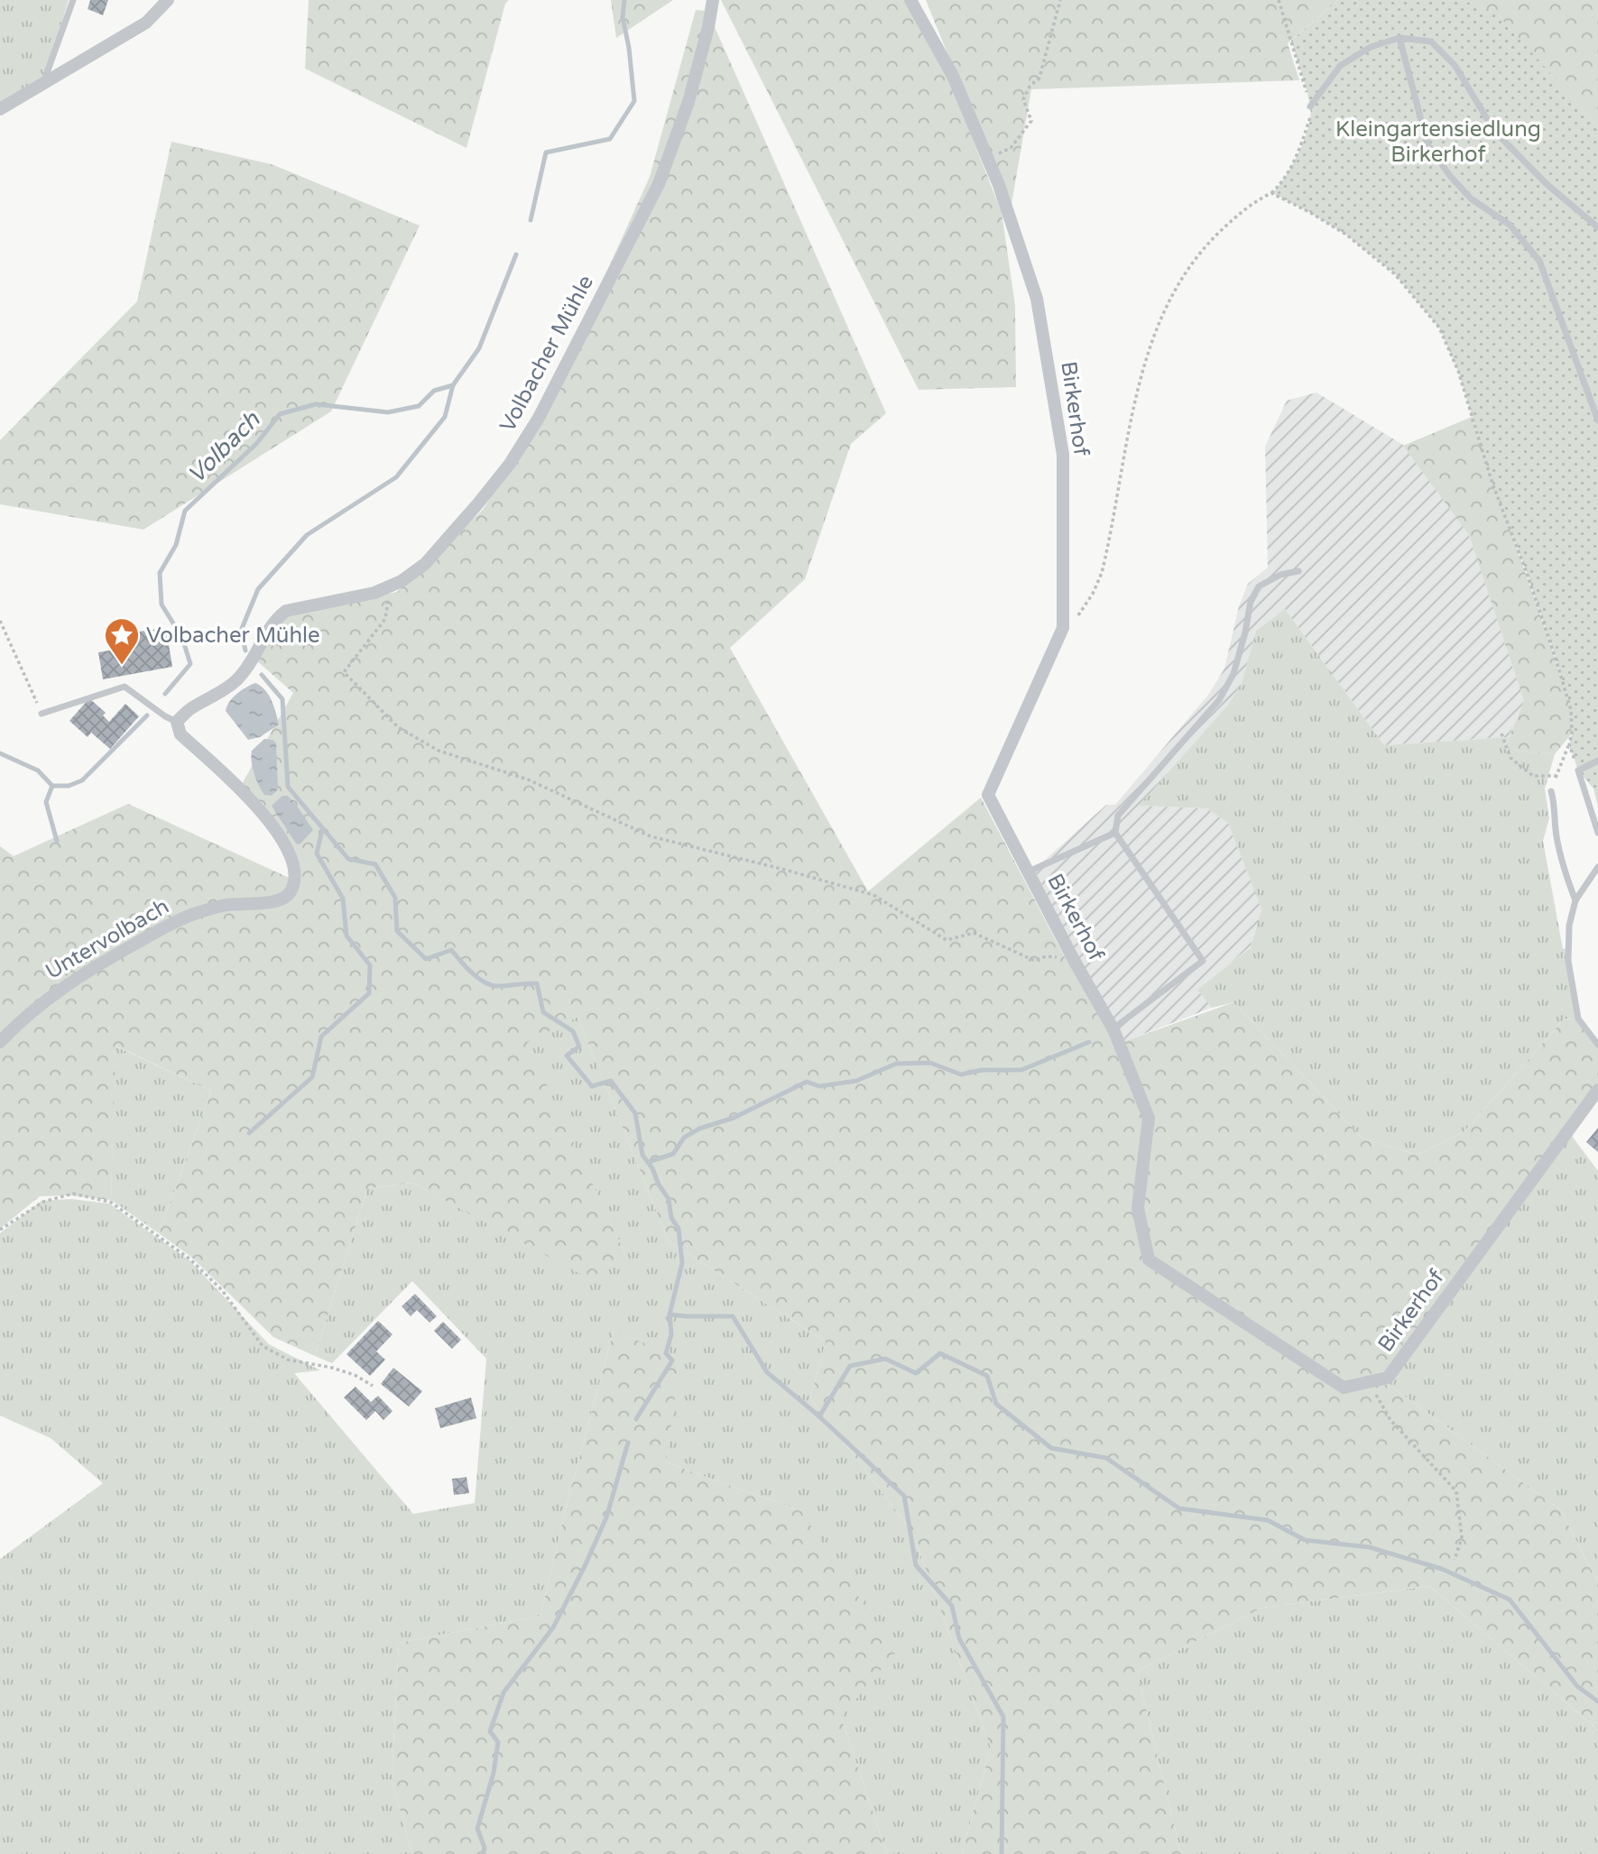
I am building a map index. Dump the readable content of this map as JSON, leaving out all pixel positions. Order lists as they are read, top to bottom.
{
  "streets": {
    "street": ["Volbacher Mühle", "Birkerhof", "Untervolbach"]
  },
  "crossings": [
    ["Volbacher Mühle", "Untervolbach"]
  ],
  "water": ["Volbach"],
  "parks": ["Kleingartensiedlung Birkerhof"],
  "places": {
    "place": ["Volbacher Mühle"]
  }
}
